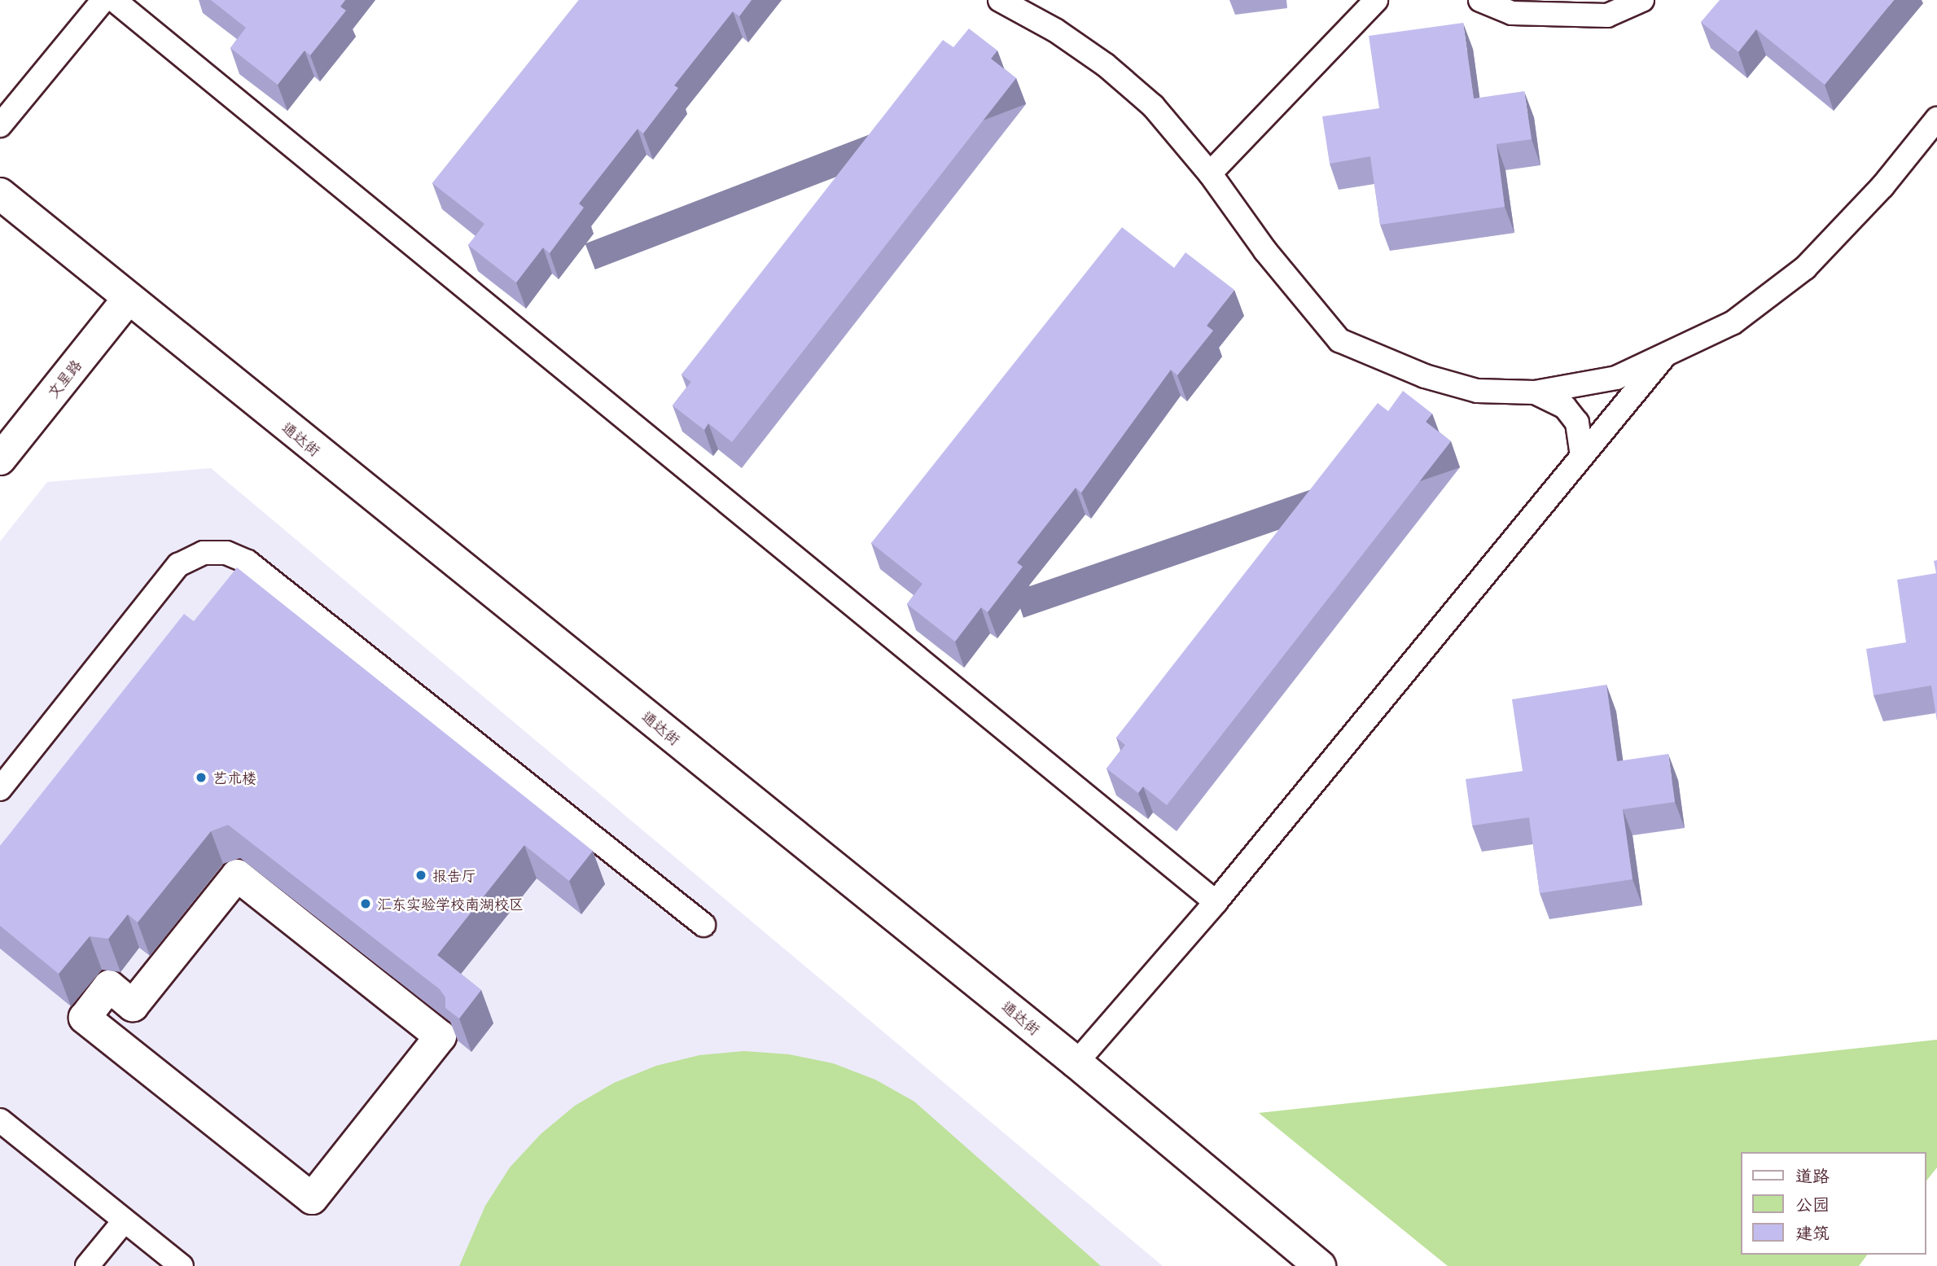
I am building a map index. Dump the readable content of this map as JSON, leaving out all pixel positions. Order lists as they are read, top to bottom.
{
  "streets": {
    "street": ["文星路", "通达街"]
  },
  "crossings": [
    ["文星路", "通达街"]
  ],
  "places": ["艺术楼", "报告厅", "汇东实验学校南湖校区"],
  "legend": ["道路", "公园", "建筑"]
}
